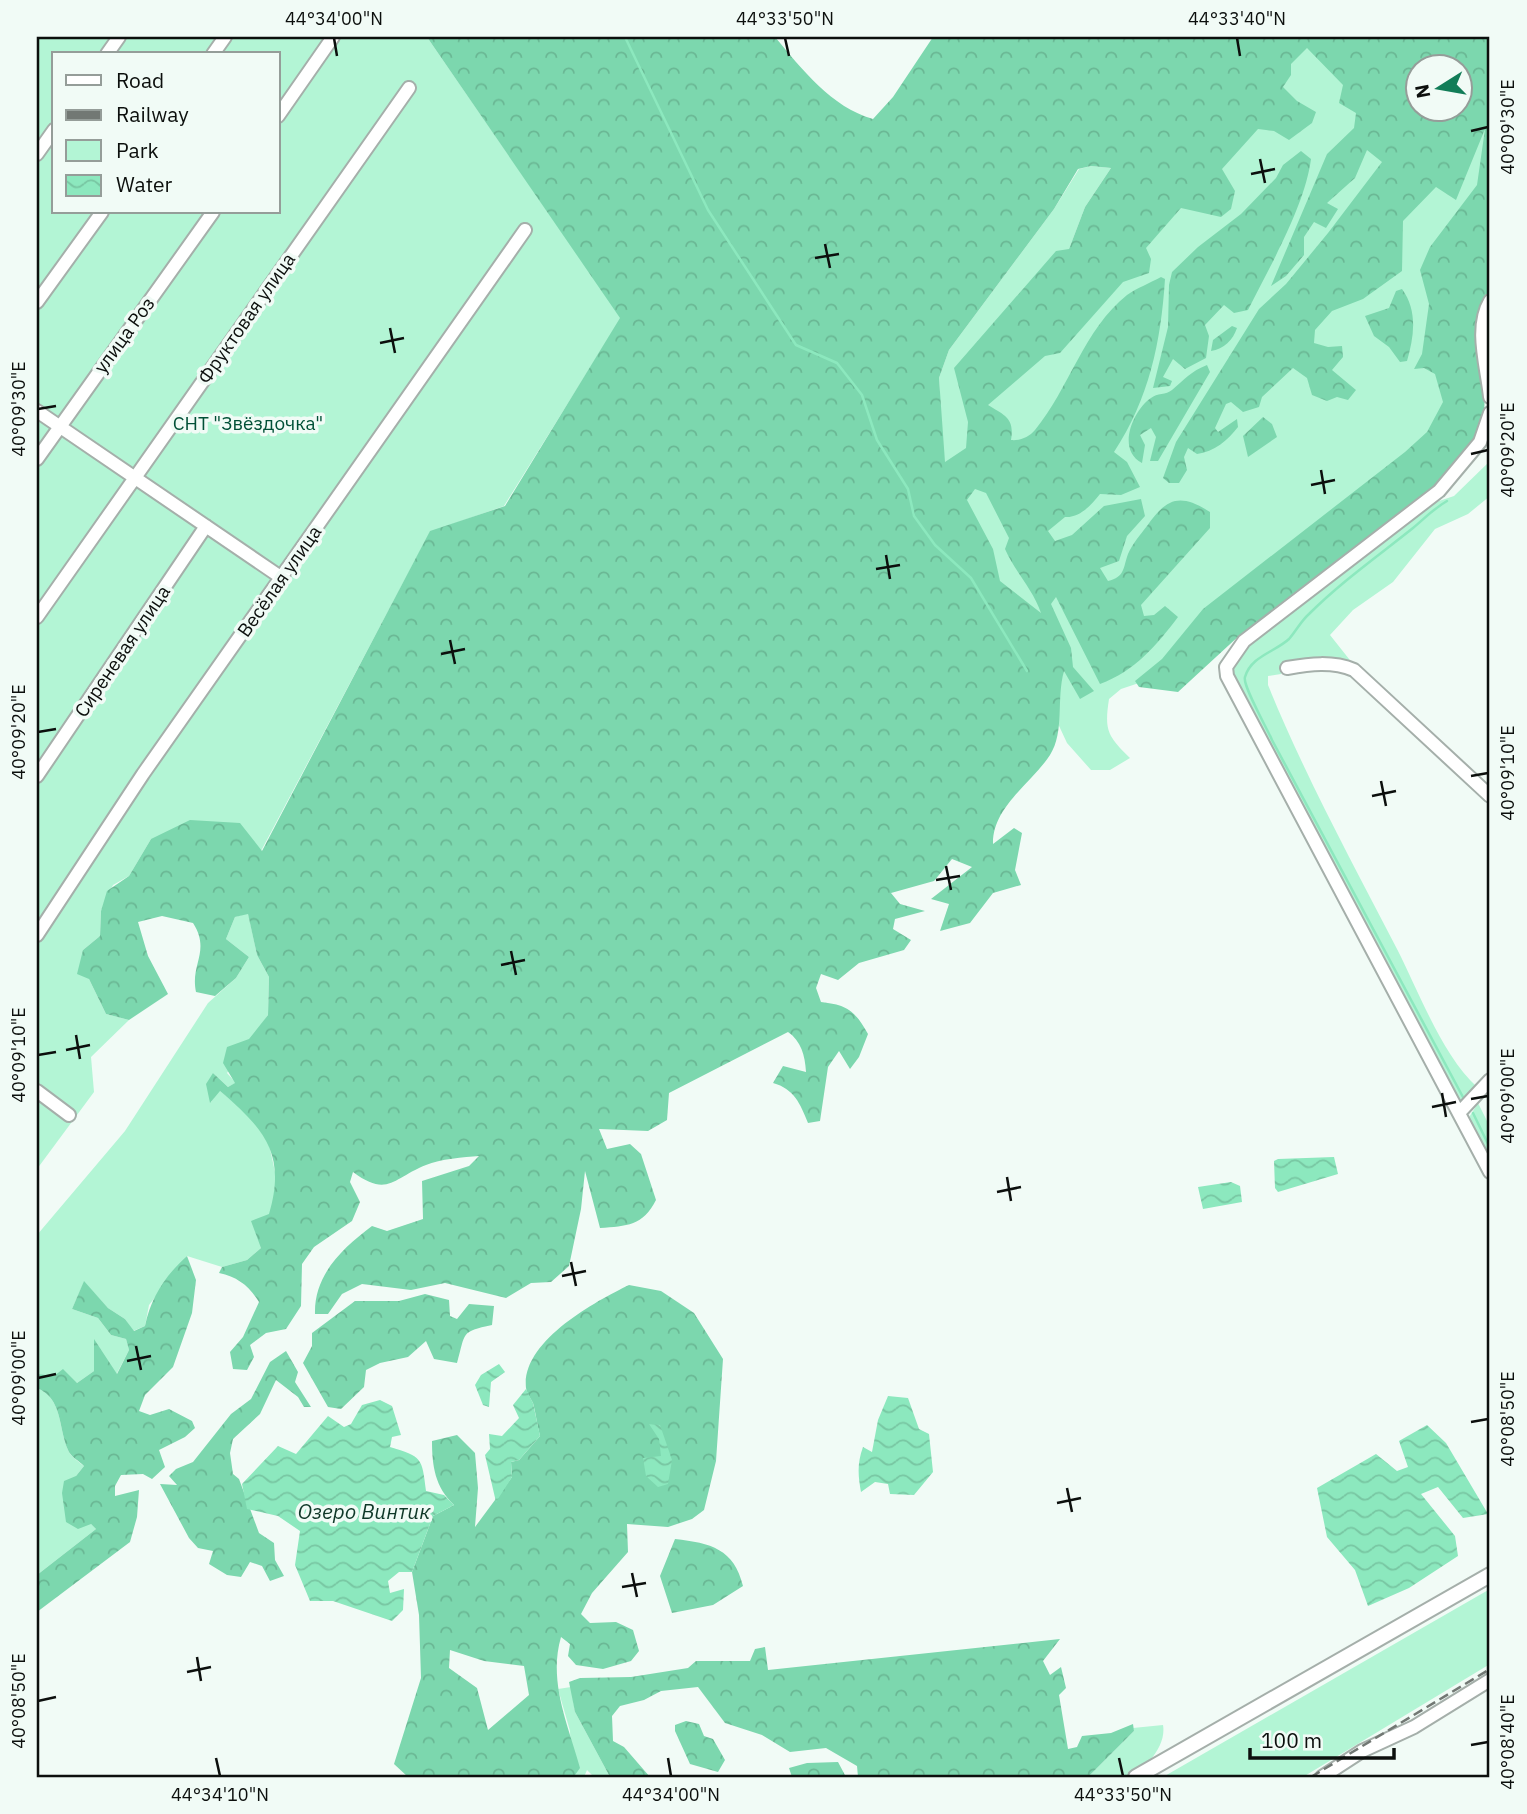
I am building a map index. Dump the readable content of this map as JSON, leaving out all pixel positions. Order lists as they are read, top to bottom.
{
  "streets": {
    "street": [
      "Фруктовая улица",
      "улица Роз",
      "Весёлая улица",
      "Сиреневая улица"
    ]
  },
  "water": ["Озеро Винтик"],
  "parks": ["СНТ \"Звёздочка\""],
  "legend": [
    "Road",
    "Railway",
    "Park",
    "Water"
  ],
  "scale_bar": "100 m",
  "north": "left",
  "coordinates": [
    "44°34'00\"N",
    "44°33'50\"N",
    "44°33'40\"N",
    "40°09'30\"E",
    "40°09'20\"E",
    "40°09'10\"E",
    "40°09'00\"E",
    "40°08'50\"E",
    "40°08'40\"E",
    "44°34'10\"N"
  ]
}
